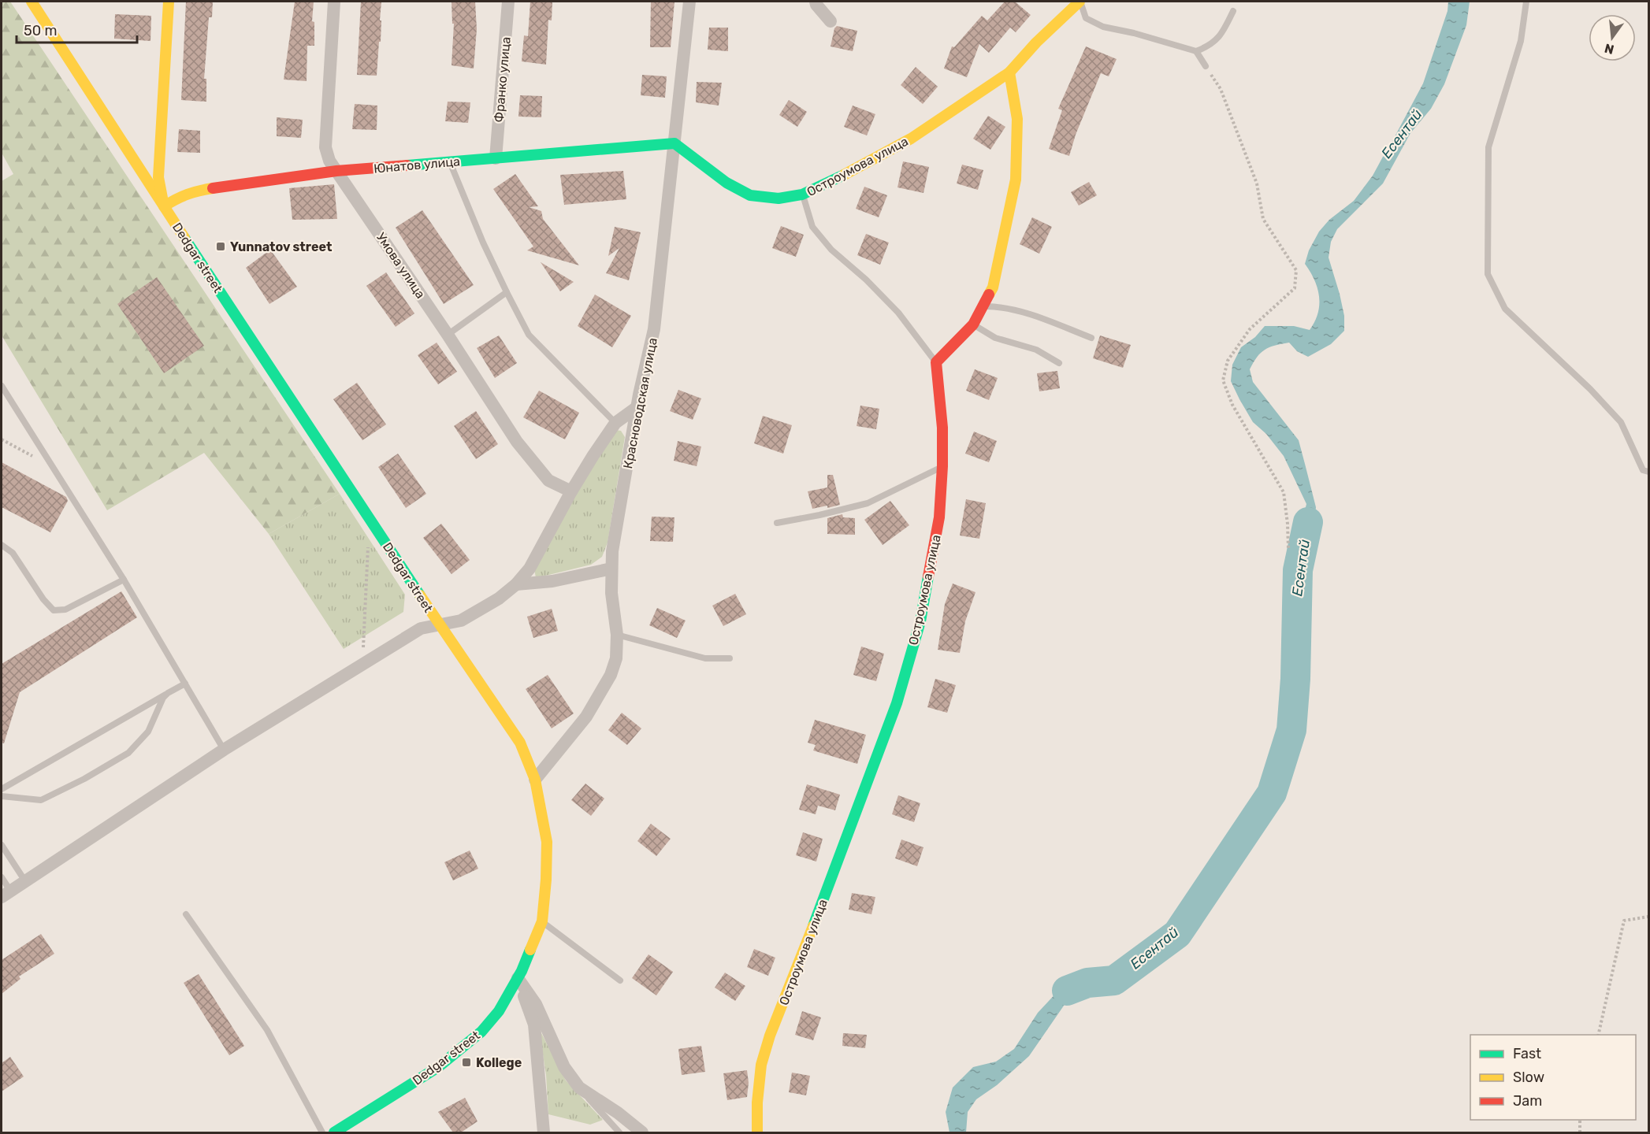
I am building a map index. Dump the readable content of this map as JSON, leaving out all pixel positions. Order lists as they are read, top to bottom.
{
  "streets": {
    "street": [
      "Франко улица",
      "Юнатов улица",
      "Остроумова улица",
      "Dedgar street",
      "Умова улица",
      "Красноводская улица"
    ]
  },
  "crossings": [
    ["Франко улица", "Юнатов улица"],
    ["Юнатов улица", "Остроумова улица"],
    ["Юнатов улица", "Dedgar street"],
    ["Юнатов улица", "Умова улица"],
    ["Юнатов улица", "Красноводская улица"],
    ["Остроумова улица", "Красноводская улица"],
    ["Dedgar street", "Красноводская улица"]
  ],
  "water": ["Есентай"],
  "places": {
    "transit": ["Yunnatov street", "Kollege"]
  },
  "legend": ["Fast", "Slow", "Jam"],
  "scale_bar": "50 m",
  "north": "bottom"
}
